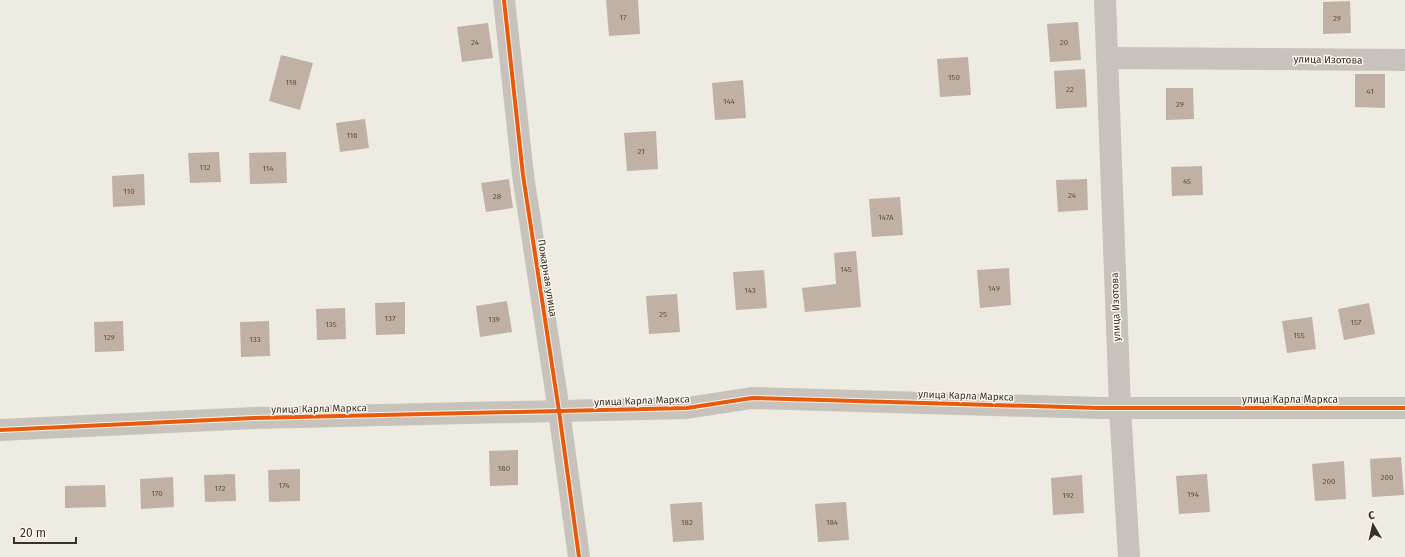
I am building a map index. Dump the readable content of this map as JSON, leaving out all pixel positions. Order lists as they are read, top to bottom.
{
  "streets": {
    "street": ["улица Изотова", "Пожарная улица", "улица Карла Маркса"]
  },
  "crossings": [
    ["улица Изотова", "улица Карла Маркса"],
    ["Пожарная улица", "улица Карла Маркса"]
  ],
  "house_numbers": [
    "17",
    "29",
    "24",
    "20",
    "150",
    "118",
    "22",
    "41",
    "144",
    "29",
    "116",
    "21",
    "112",
    "114",
    "45",
    "110",
    "24",
    "28",
    "147А",
    "145",
    "149",
    "143",
    "25",
    "137",
    "139",
    "157",
    "135",
    "155",
    "129",
    "133",
    "180",
    "200",
    "200",
    "174",
    "172",
    "170",
    "194",
    "192",
    "182",
    "184"
  ],
  "scale_bar": "20 m",
  "north": "top"
}
